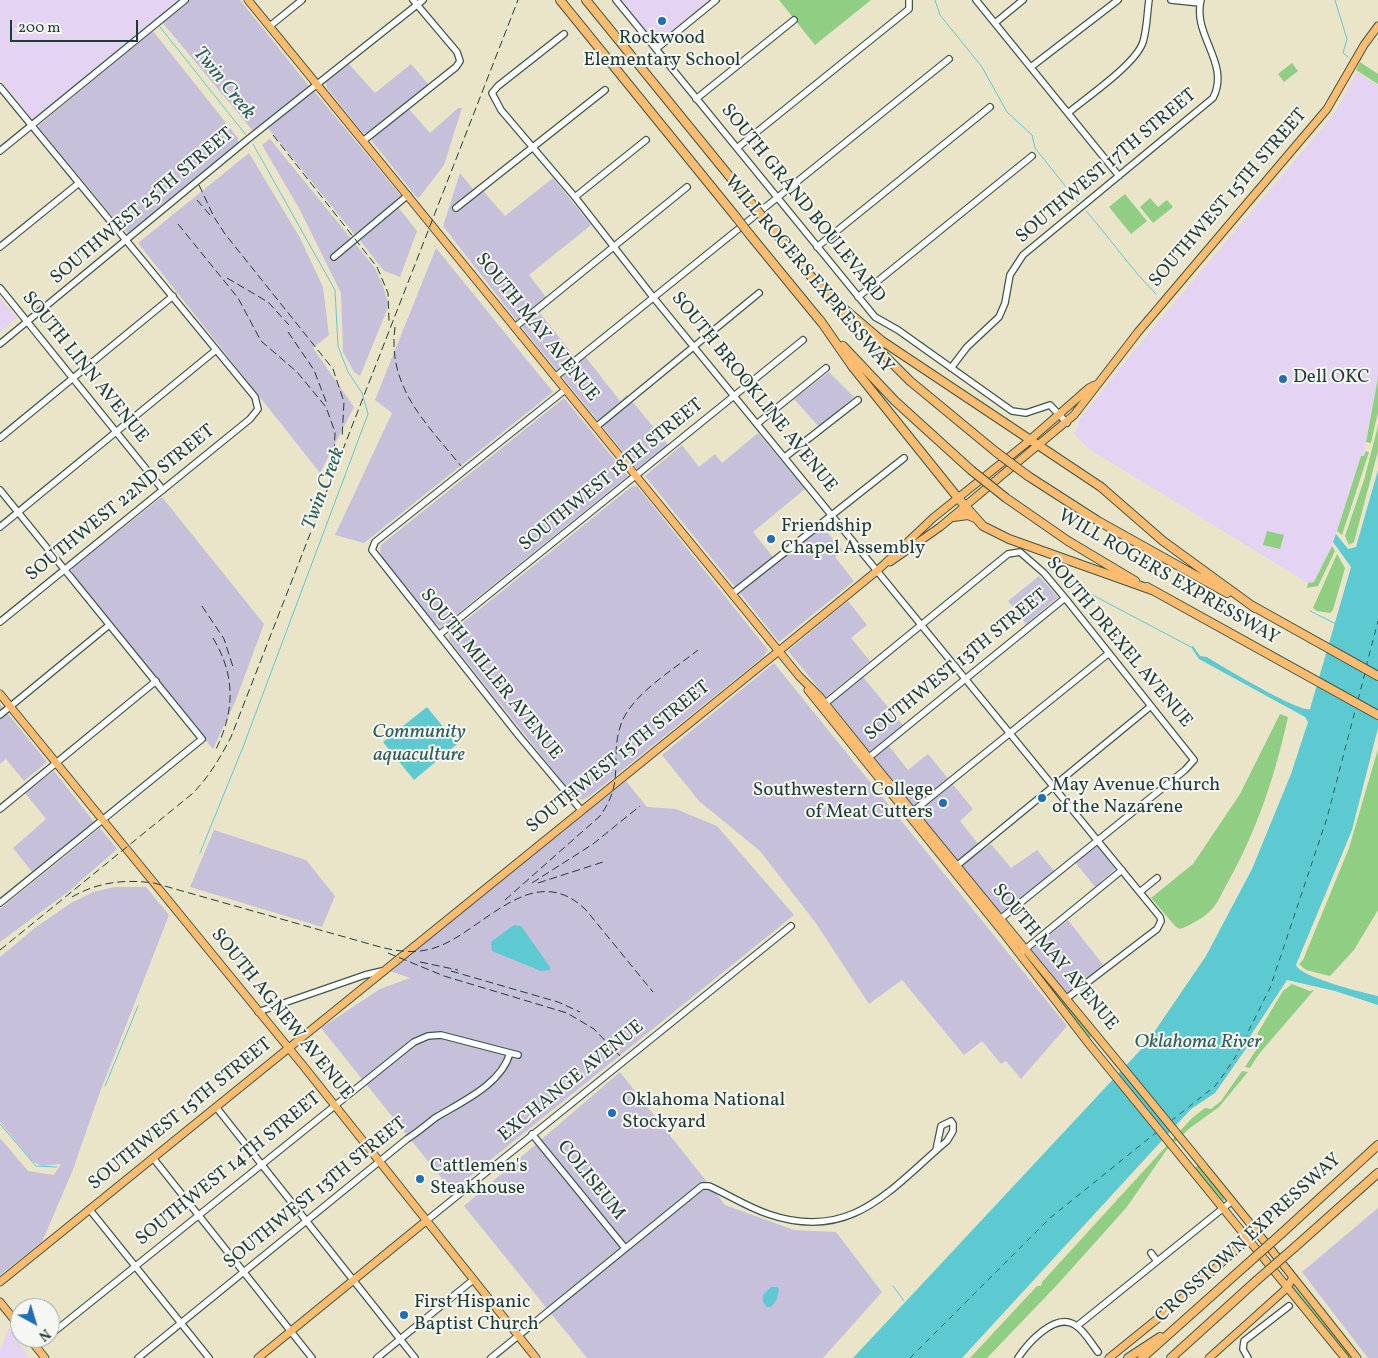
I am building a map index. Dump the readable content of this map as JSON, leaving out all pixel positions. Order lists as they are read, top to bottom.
{
  "streets": {
    "highway": ["WILL ROGERS EXPRESSWAY", "CROSSTOWN EXPRESSWAY"],
    "main road": [
      "SOUTHWEST 15TH STREET",
      "SOUTH MAY AVENUE",
      "SOUTH AGNEW AVENUE",
      "EXCHANGE AVENUE"
    ],
    "street": [
      "SOUTHWEST 17TH STREET",
      "SOUTH GRAND BOULEVARD",
      "SOUTHWEST 25TH STREET",
      "SOUTH LINN AVENUE",
      "SOUTH BROOKLINE AVENUE",
      "SOUTHWEST 18TH STREET",
      "SOUTHWEST 22ND STREET",
      "SOUTH DREXEL AVENUE",
      "SOUTHWEST 13TH STREET",
      "SOUTH MILLER AVENUE",
      "SOUTHWEST 14TH STREET",
      "COLISEUM"
    ]
  },
  "crossings": [
    ["SOUTHWEST 17TH STREET", "SOUTH GRAND BOULEVARD"],
    ["SOUTHWEST 15TH STREET", "SOUTH GRAND BOULEVARD"],
    ["SOUTHWEST 15TH STREET", "SOUTH MAY AVENUE"],
    ["SOUTHWEST 15TH STREET", "SOUTH BROOKLINE AVENUE"],
    ["SOUTHWEST 15TH STREET", "SOUTH MILLER AVENUE"],
    ["SOUTHWEST 15TH STREET", "SOUTH AGNEW AVENUE"],
    ["SOUTHWEST 25TH STREET", "SOUTH MAY AVENUE"],
    ["SOUTHWEST 25TH STREET", "SOUTH LINN AVENUE"],
    ["SOUTH MAY AVENUE", "SOUTH BROOKLINE AVENUE"],
    ["SOUTH MAY AVENUE", "SOUTHWEST 18TH STREET"],
    ["SOUTH MAY AVENUE", "SOUTHWEST 13TH STREET"],
    ["SOUTH MAY AVENUE", "SOUTH MILLER AVENUE"],
    ["SOUTH LINN AVENUE", "SOUTHWEST 22ND STREET"],
    ["SOUTH BROOKLINE AVENUE", "SOUTHWEST 18TH STREET"],
    ["SOUTH BROOKLINE AVENUE", "SOUTH DREXEL AVENUE"],
    ["SOUTH BROOKLINE AVENUE", "SOUTHWEST 13TH STREET"],
    ["SOUTHWEST 18TH STREET", "SOUTH MILLER AVENUE"],
    ["SOUTH DREXEL AVENUE", "SOUTHWEST 13TH STREET"],
    ["SOUTHWEST 13TH STREET", "SOUTH AGNEW AVENUE"],
    ["SOUTHWEST 13TH STREET", "SOUTHWEST 14TH STREET"],
    ["SOUTH AGNEW AVENUE", "EXCHANGE AVENUE"],
    ["SOUTH AGNEW AVENUE", "SOUTHWEST 14TH STREET"],
    ["EXCHANGE AVENUE", "COLISEUM"]
  ],
  "water": ["Twin Creek", "Community aquaculture", "Oklahoma River"],
  "places": [
    "Rockwood Elementary School",
    "Dell OKC",
    "Friendship Chapel Assembly",
    "May Avenue Church of the Nazarene",
    "Southwestern College of Meat Cutters",
    "Oklahoma National Stockyard",
    "Cattlemen's Steakhouse",
    "First Hispanic Baptist Church"
  ],
  "scale_bar": "200 m",
  "north": "bottom right"
}
